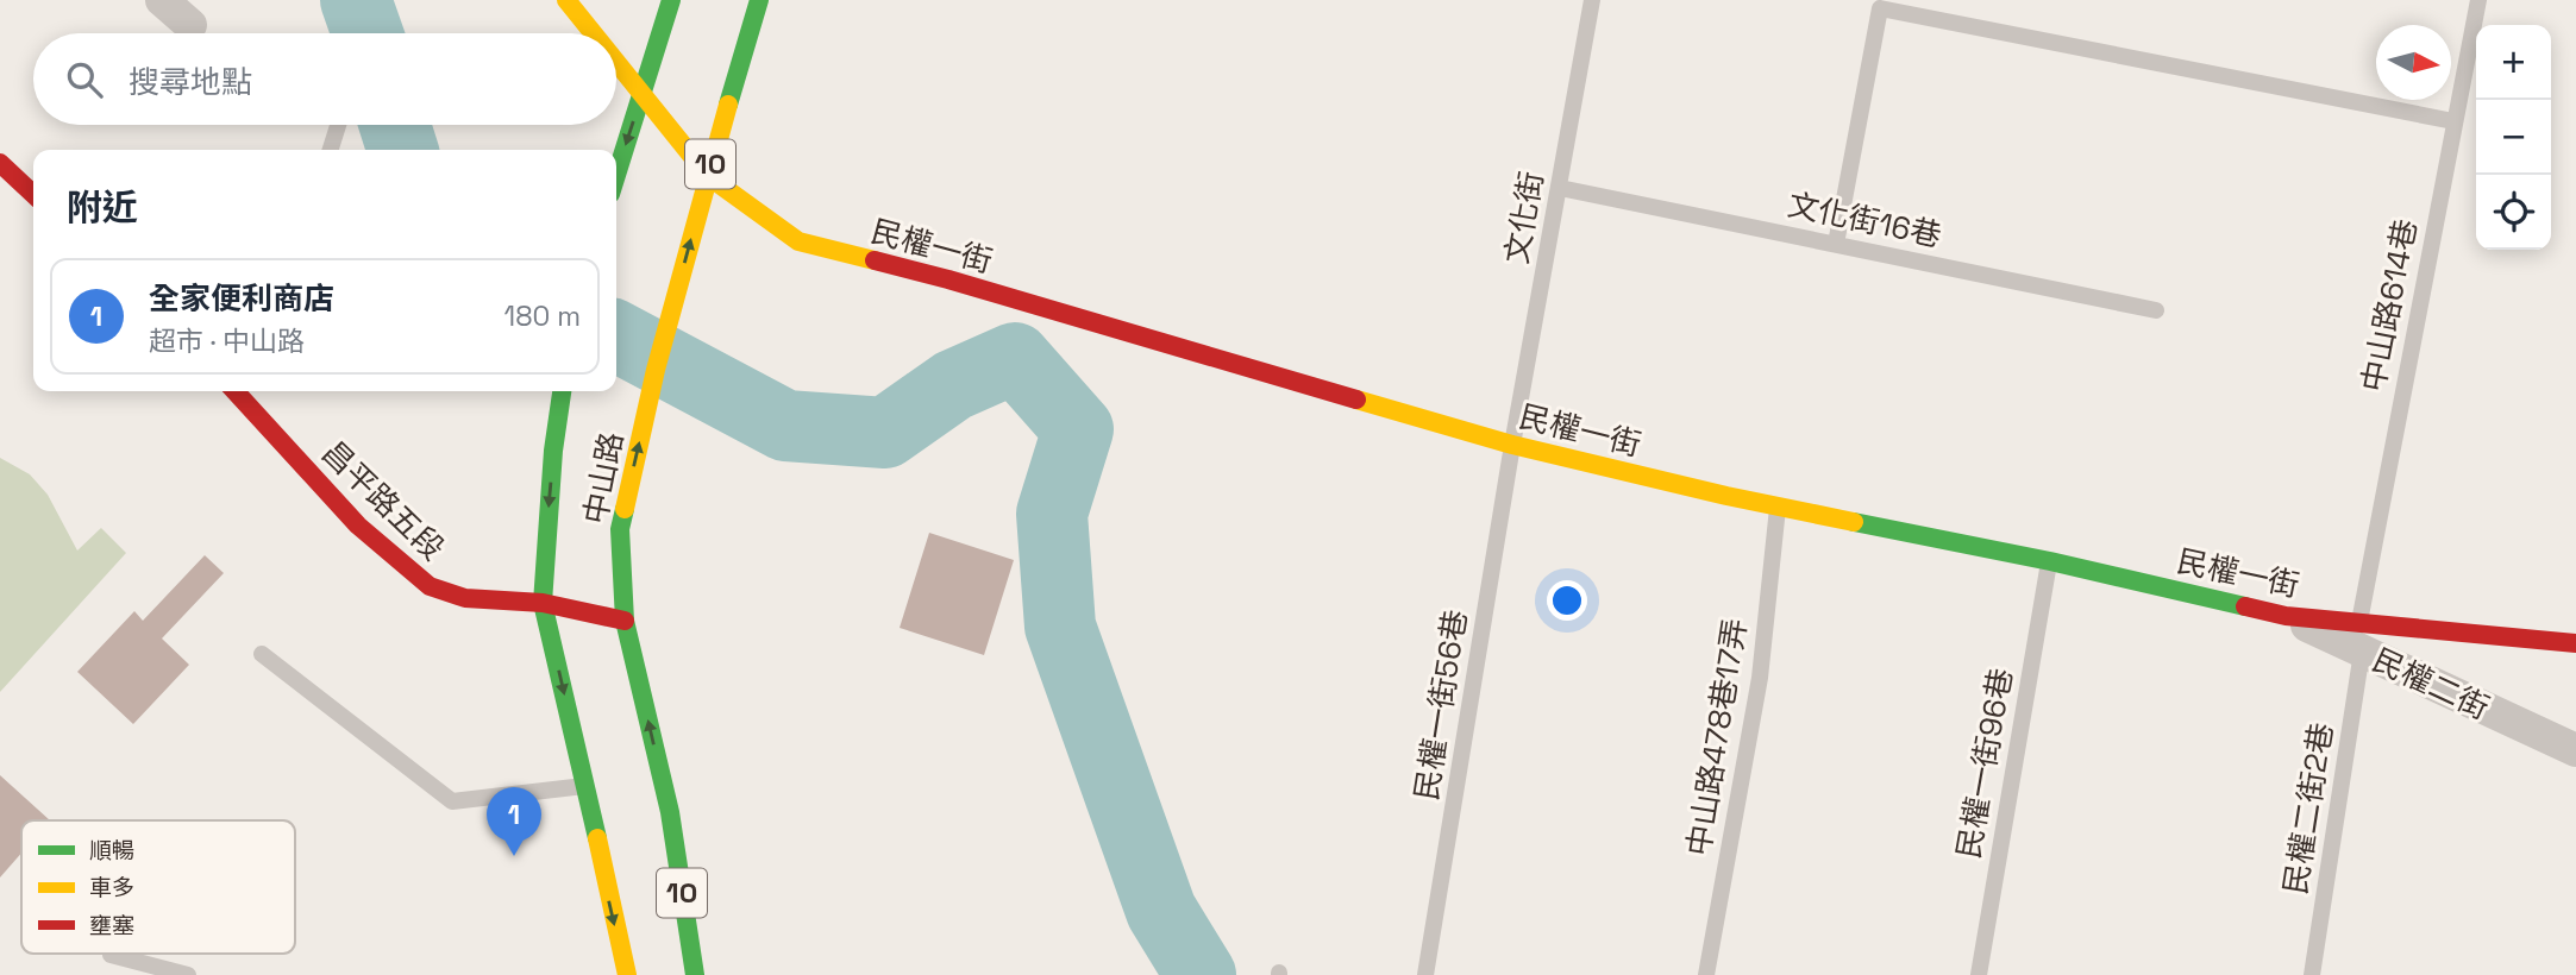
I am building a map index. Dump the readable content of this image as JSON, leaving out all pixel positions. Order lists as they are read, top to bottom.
{
  "streets": {
    "street": [
      "10",
      "民權一街",
      "中山路",
      "昌平路五段",
      "民權二街"
    ],
    "lane": [
      "文化街",
      "文化街16巷",
      "中山路614巷",
      "民權一街56巷",
      "中山路478巷17弄",
      "民權一街96巷",
      "民權二街2巷"
    ]
  },
  "crossings": [
    ["文化街", "文化街16巷"],
    ["文化街", "民權一街"],
    ["文化街", "民權一街56巷"],
    ["民權一街", "中山路"],
    ["民權一街", "民權二街"],
    ["民權一街", "民權一街56巷"],
    ["民權一街", "中山路478巷17弄"],
    ["民權一街", "民權一街96巷"],
    ["中山路614巷", "民權二街"],
    ["中山路614巷", "民權二街2巷"],
    ["中山路", "昌平路五段"],
    ["民權二街", "民權二街2巷"]
  ],
  "legend": ["順暢", "車多", "壅塞"],
  "north": "right",
  "page": {
    "map_buttons": ["+", "−"],
    "search": "搜尋地點",
    "heading": "附近",
    "list": [
      {
        "mark": "1",
        "name": "全家便利商店",
        "note": "超市 · 中山路",
        "value": "180 m"
      }
    ],
    "pins": "1"
  }
}
